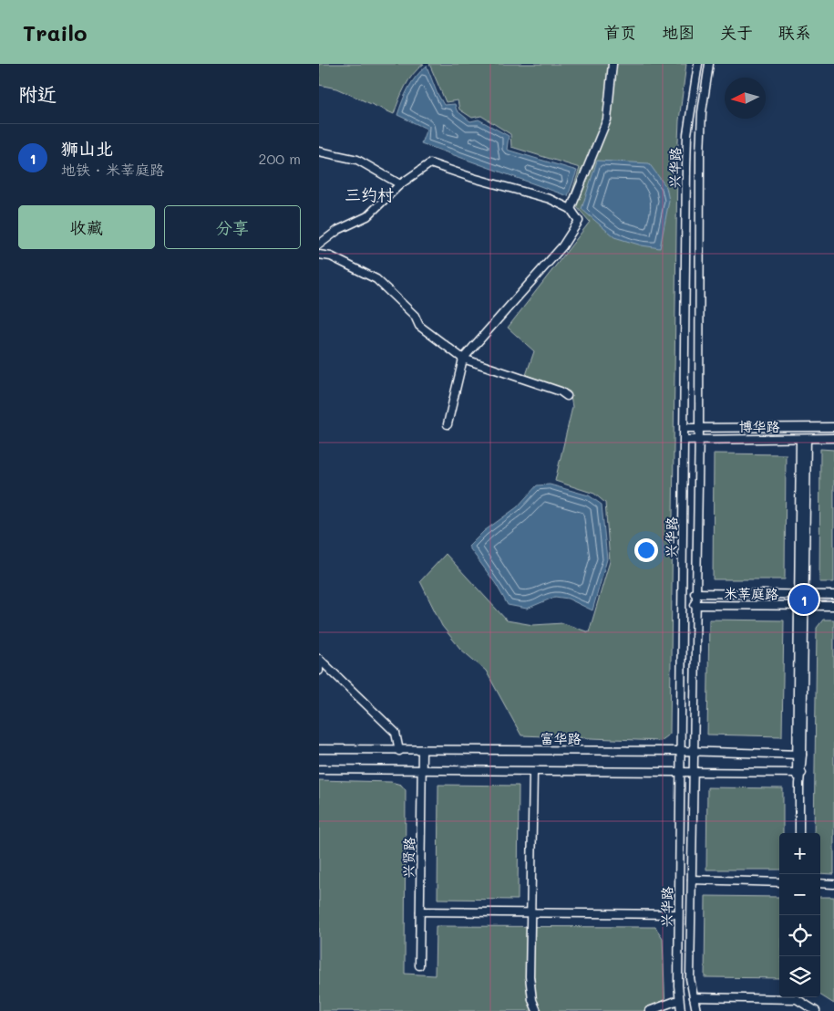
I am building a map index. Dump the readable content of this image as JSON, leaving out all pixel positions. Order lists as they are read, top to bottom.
{
  "streets": {
    "street": [
      "兴华路",
      "博华路",
      "米莘庭路",
      "富华路",
      "兴贤路"
    ]
  },
  "crossings": [
    ["兴华路", "博华路"],
    ["兴华路", "米莘庭路"],
    ["兴华路", "富华路"],
    ["富华路", "兴贤路"]
  ],
  "districts": ["三约村"],
  "north": "left",
  "page": {
    "header": "Trailo",
    "nav": [
      "首页",
      "地图",
      "关于",
      "联系"
    ],
    "heading": "附近",
    "list": [
      {
        "mark": "1",
        "name": "狮山北",
        "note": "地铁 · 米莘庭路",
        "value": "200 m"
      }
    ],
    "buttons": ["收藏", "分享"],
    "pins": "1",
    "map_buttons": ["+", "−"]
  }
}
